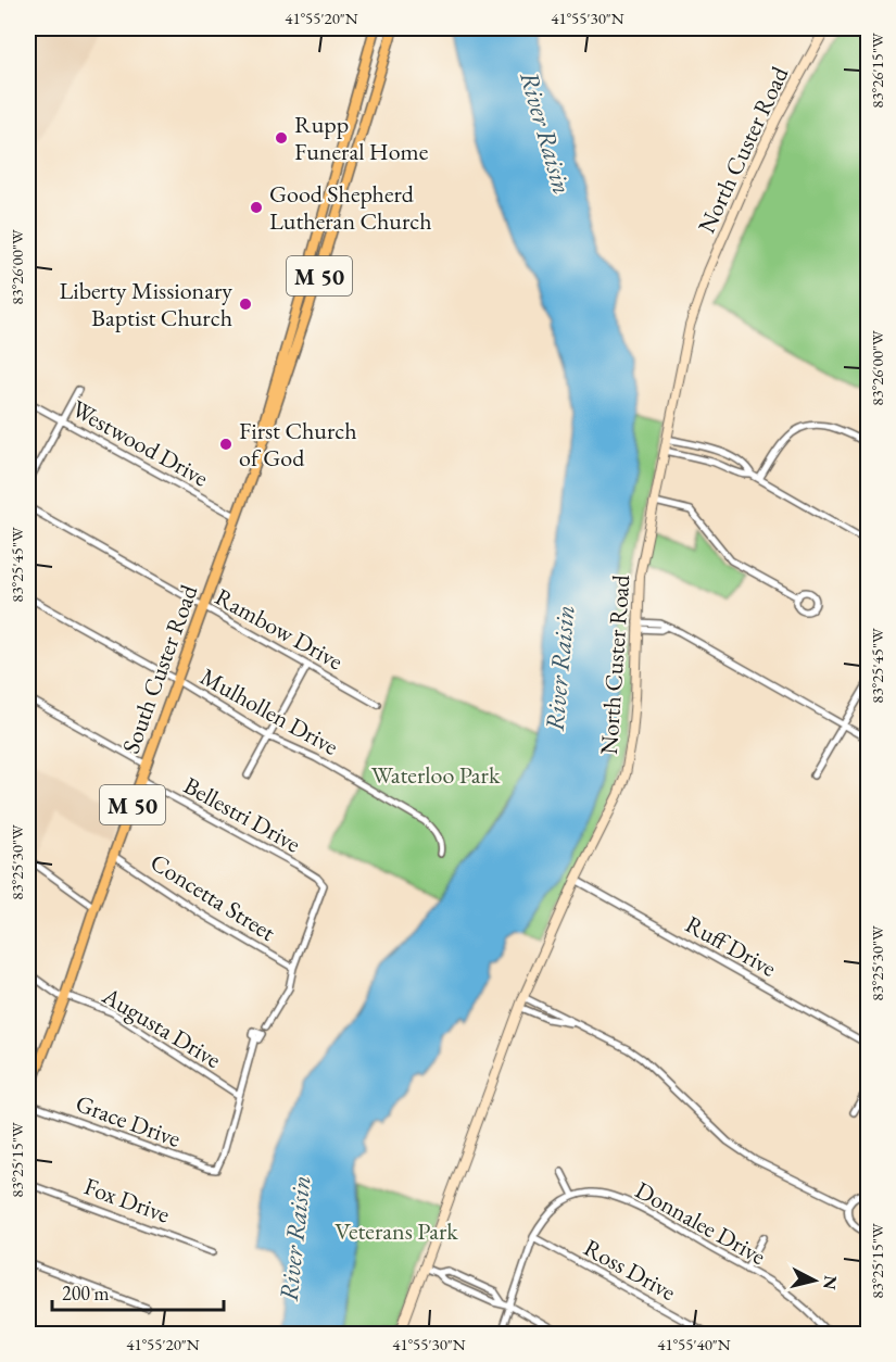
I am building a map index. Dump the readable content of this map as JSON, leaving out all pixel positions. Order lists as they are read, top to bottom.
{
  "streets": {
    "main road": ["M 50", "South Custer Road"],
    "street": [
      "North Custer Road",
      "Westwood Drive",
      "Rambow Drive",
      "Mulhollen Drive",
      "Bellestri Drive",
      "Concetta Street",
      "Ruff Drive",
      "Augusta Drive",
      "Grace Drive",
      "Fox Drive",
      "Donnalee Drive",
      "Ross Drive"
    ]
  },
  "crossings": [
    ["North Custer Road", "Ruff Drive"],
    ["Westwood Drive", "South Custer Road"],
    ["Rambow Drive", "South Custer Road"],
    ["South Custer Road", "Mulhollen Drive"],
    ["South Custer Road", "Bellestri Drive"],
    ["South Custer Road", "Concetta Street"],
    ["South Custer Road", "Augusta Drive"],
    ["Bellestri Drive", "Concetta Street"],
    ["Augusta Drive", "Grace Drive"]
  ],
  "water": ["River Raisin"],
  "parks": ["Waterloo Park", "Veterans Park"],
  "places": [
    "Rupp Funeral Home",
    "Good Shepherd Lutheran Church",
    "Liberty Missionary Baptist Church",
    "First Church of God"
  ],
  "scale_bar": "200 m",
  "north": "right",
  "coordinates": [
    "41°55'20\"N",
    "41°55'30\"N",
    "83°26'15\"W",
    "83°26'00\"W",
    "83°25'45\"W",
    "83°25'30\"W",
    "83°25'15\"W",
    "41°55'40\"N"
  ]
}
